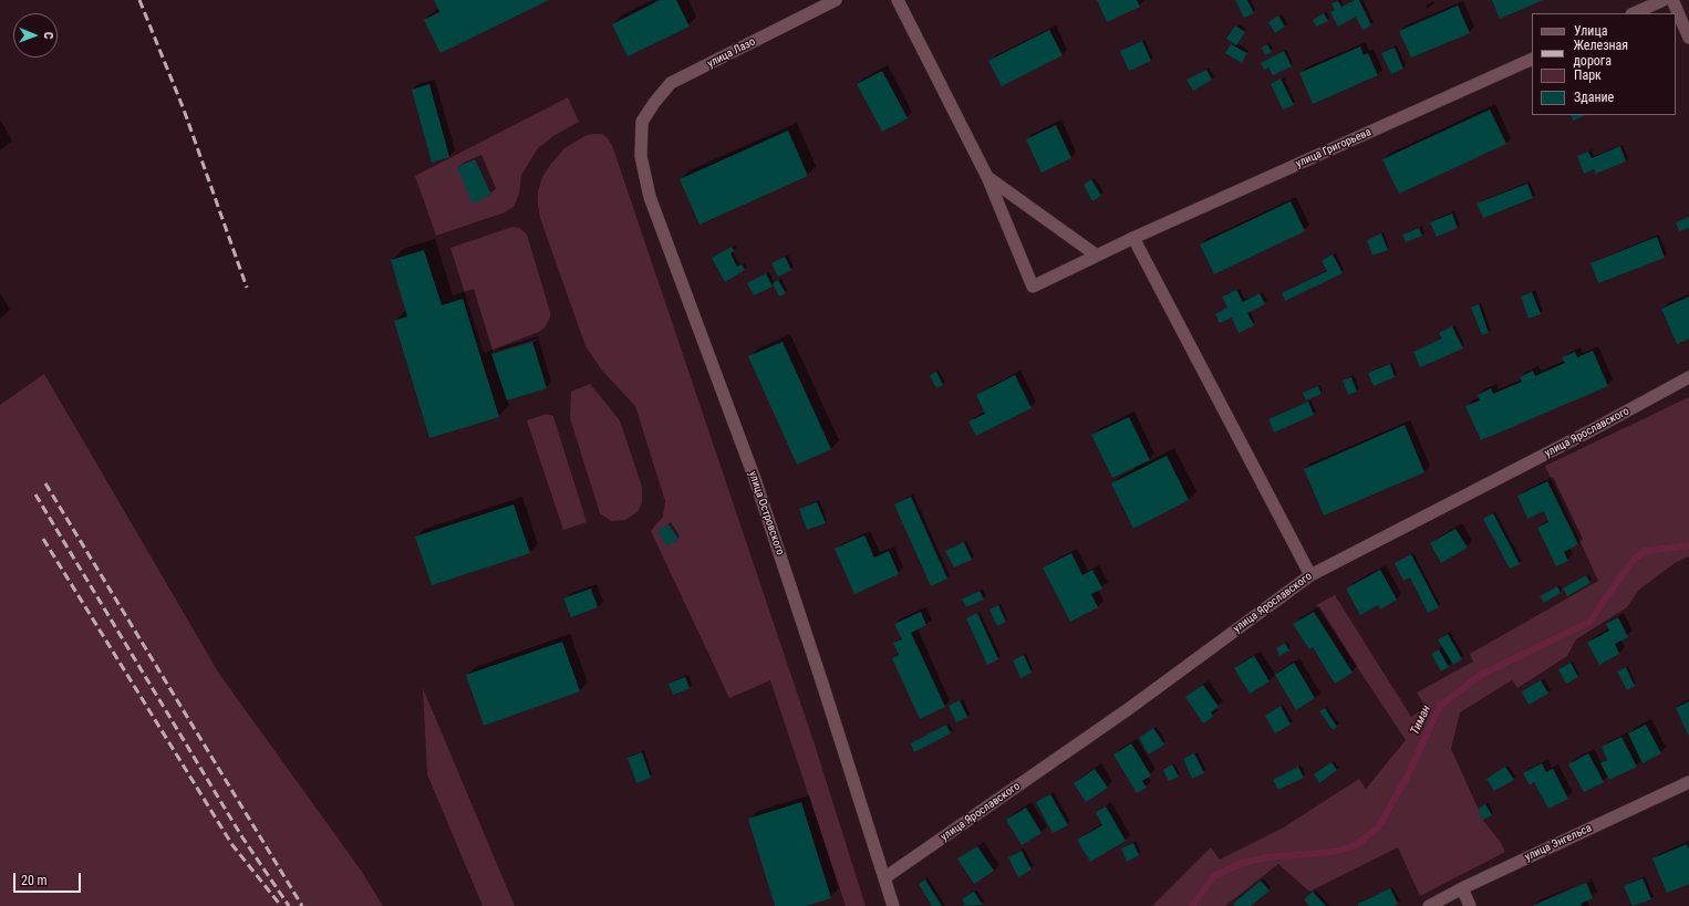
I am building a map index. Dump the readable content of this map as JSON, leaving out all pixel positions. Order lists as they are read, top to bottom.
{
  "streets": {
    "street": [
      "улица Лазо",
      "улица Григорьева",
      "улица Ярославского",
      "улица Островского",
      "улица Энгельса"
    ]
  },
  "crossings": [
    ["улица Лазо", "улица Островского"],
    ["улица Ярославского", "улица Островского"]
  ],
  "water": ["Тиман"],
  "legend": [
    "Улица",
    "Железная дорога",
    "Парк",
    "Здание"
  ],
  "scale_bar": "20 m",
  "north": "right"
}
